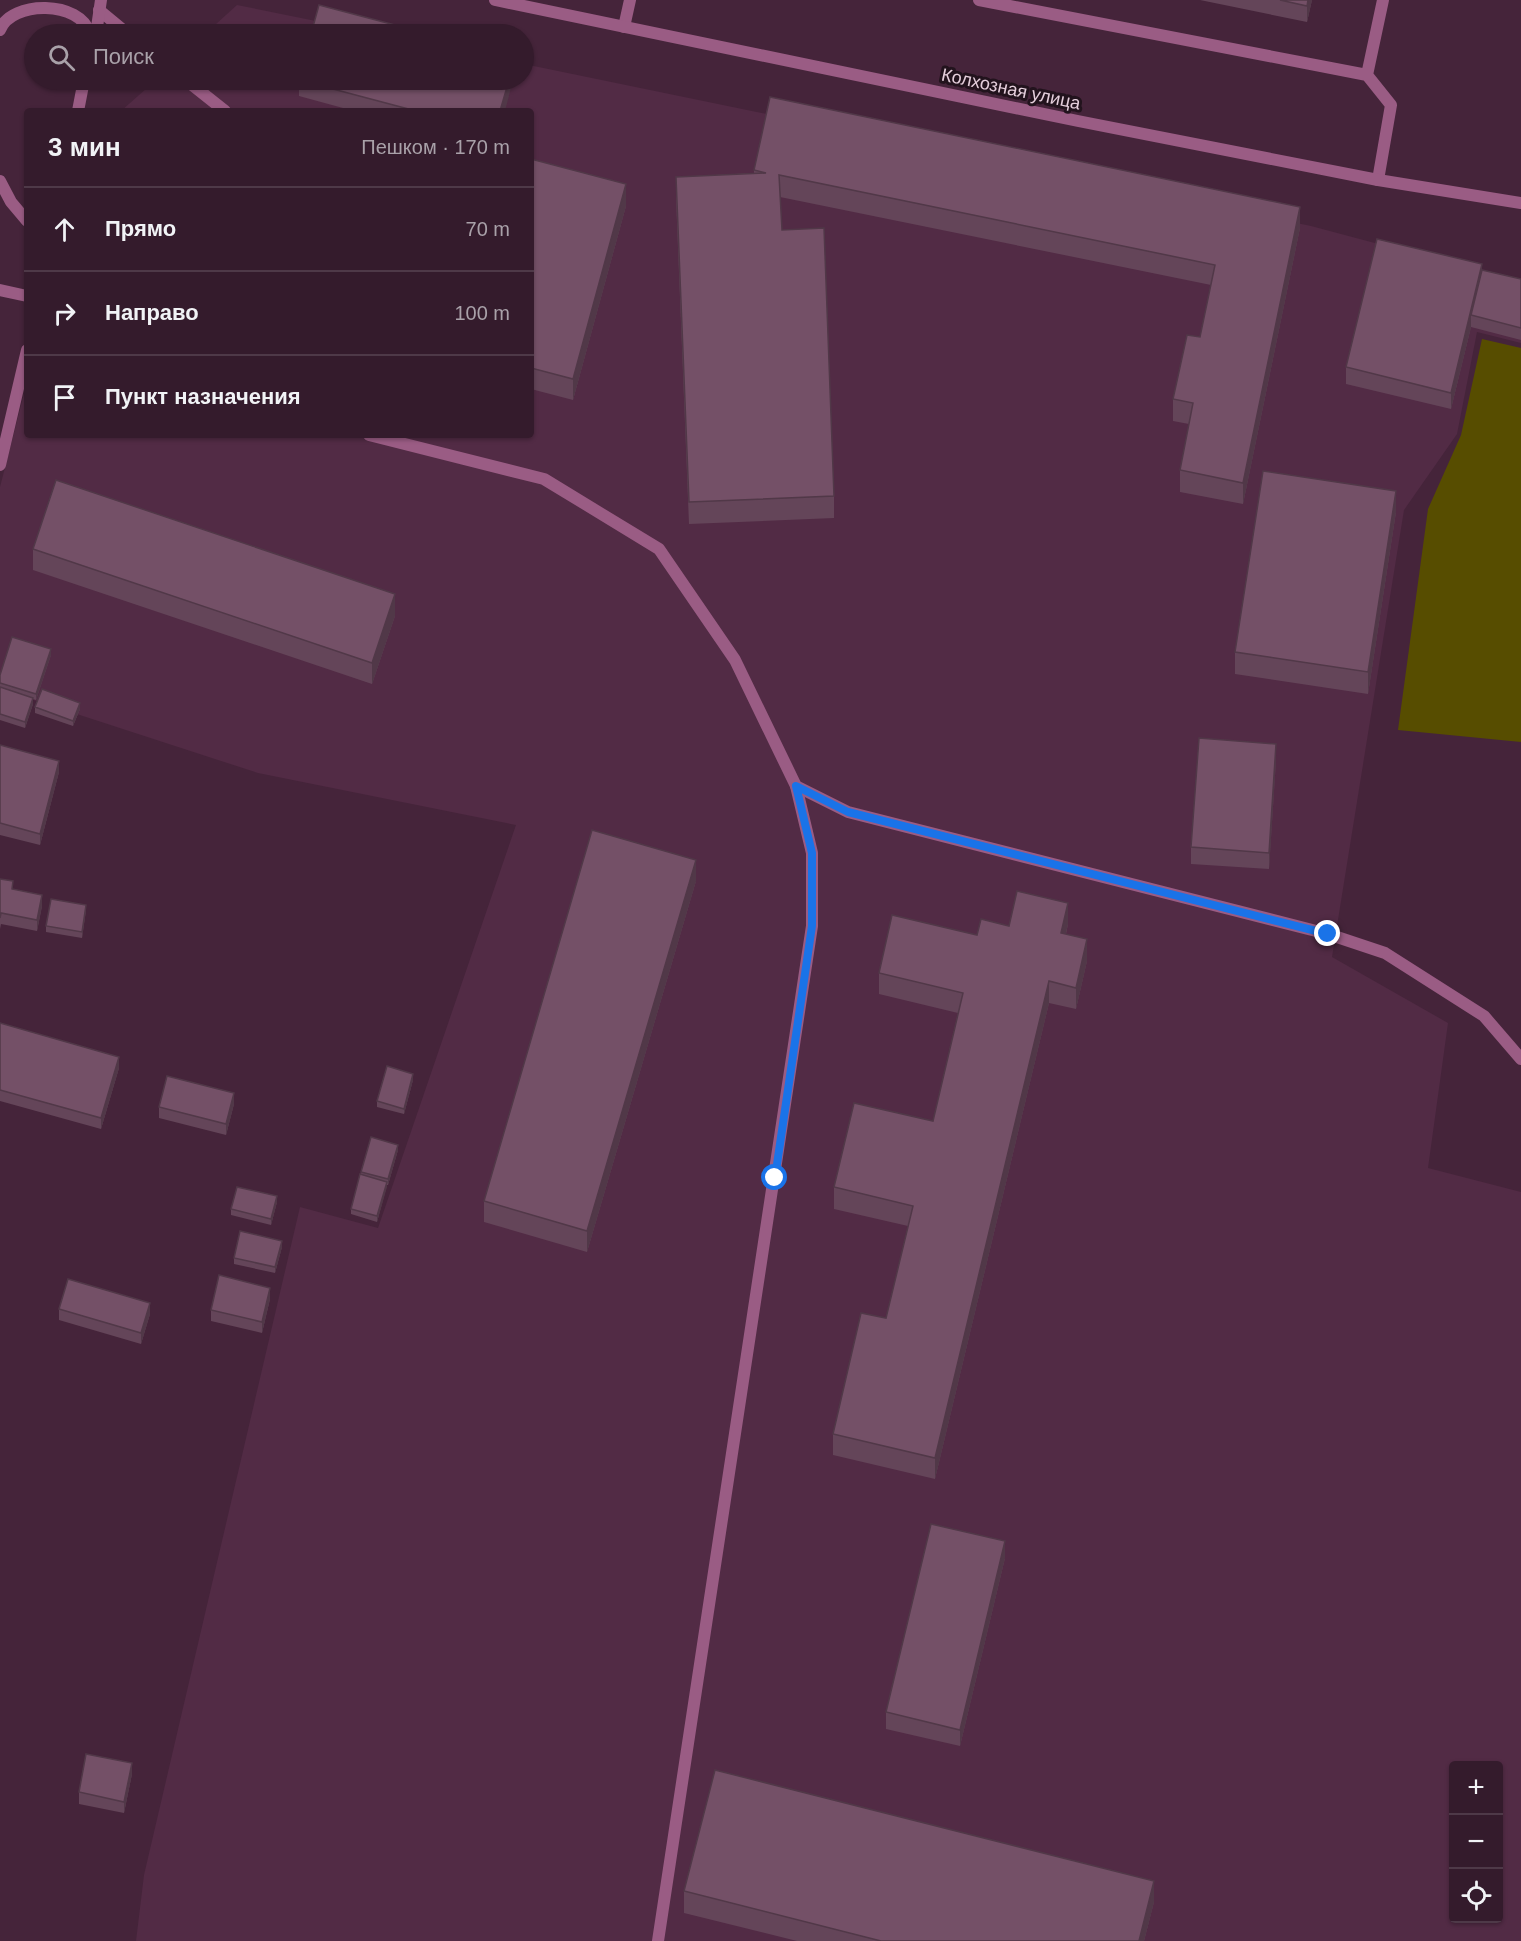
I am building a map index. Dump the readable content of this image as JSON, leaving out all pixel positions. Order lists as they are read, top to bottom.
{
  "streets": {
    "street": ["Колхозная улица"]
  },
  "page": {
    "search": "Поиск",
    "heading": ["3 мин", "Пешком · 170 m"],
    "list": [
      ["Прямо", "70 m"],
      ["Направо", "100 m"],
      "Пункт назначения"
    ],
    "map_buttons": ["+", "−"]
  }
}
